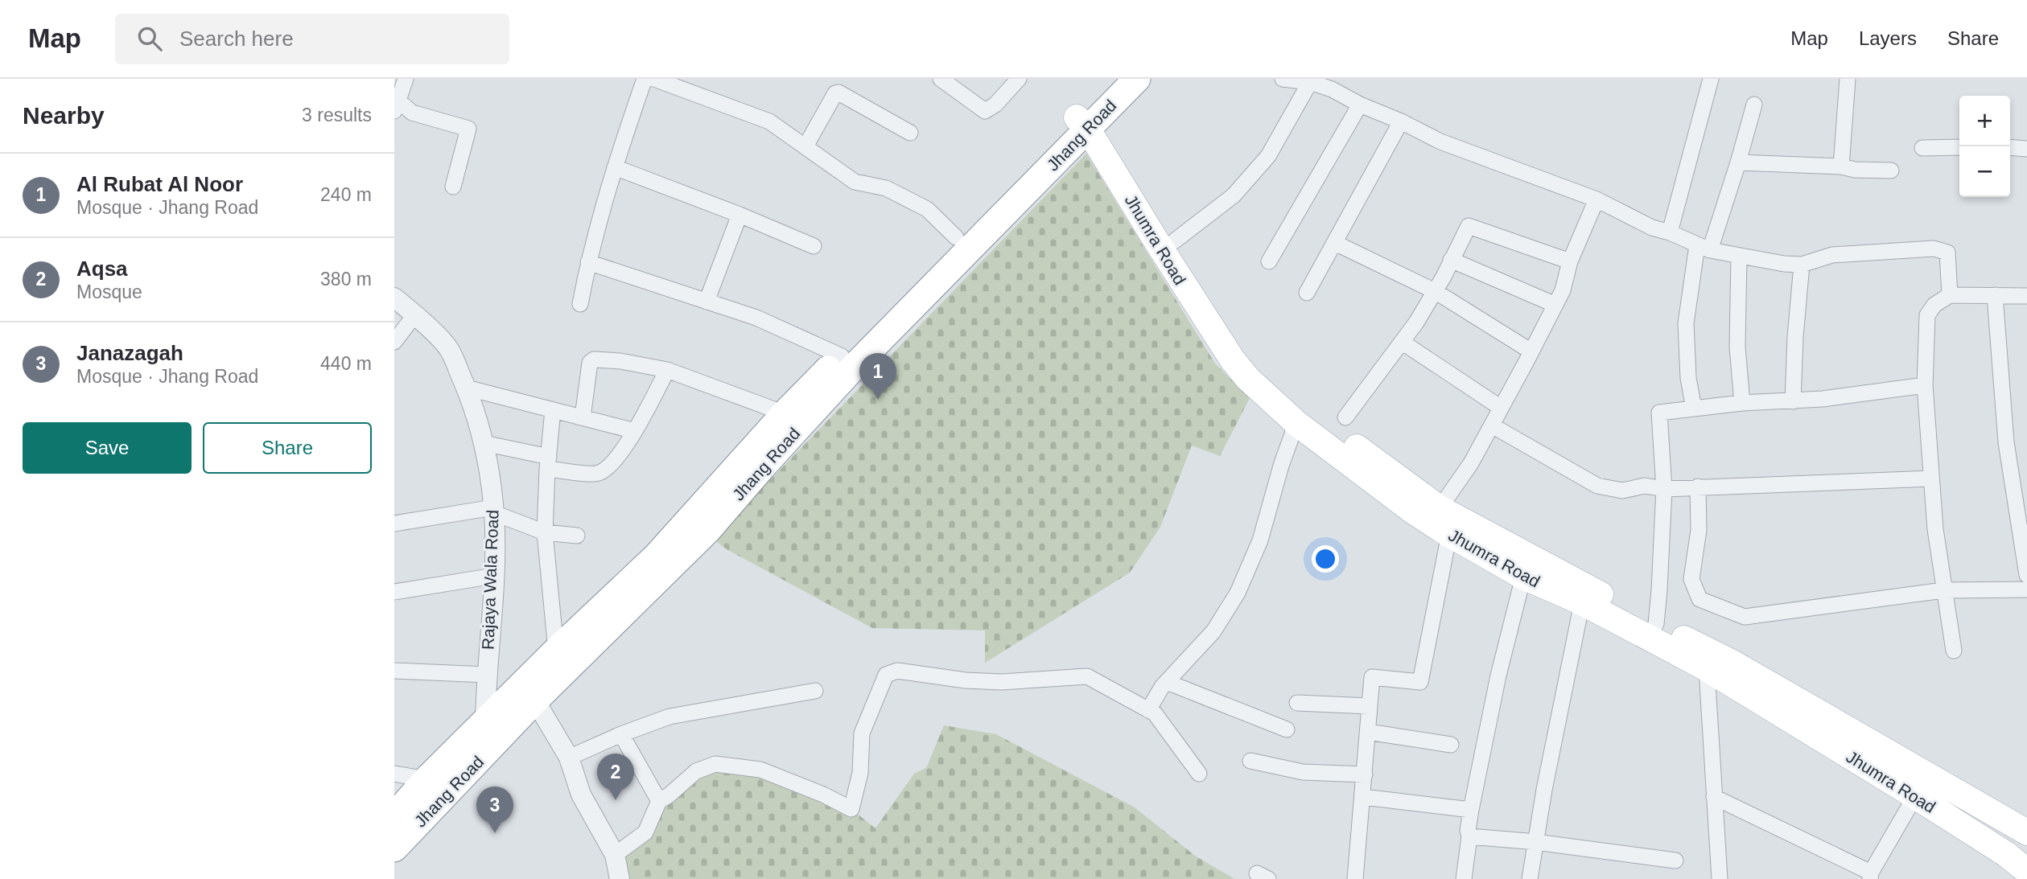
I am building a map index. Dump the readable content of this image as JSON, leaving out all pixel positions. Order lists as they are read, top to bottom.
{
  "streets": {
    "highway": ["Jhang Road"],
    "main road": ["Jhumra Road"],
    "street": ["Rajaya Wala Road"]
  },
  "crossings": [
    ["Jhang Road", "Jhumra Road"],
    ["Jhang Road", "Rajaya Wala Road"]
  ],
  "page": {
    "header": "Map",
    "search": "Search here",
    "nav": ["Map", "Layers", "Share"],
    "heading": ["Nearby", "3 results"],
    "map_buttons": ["+", "−"],
    "list": [
      {
        "mark": "1",
        "name": "Al Rubat Al Noor",
        "note": "Mosque · Jhang Road",
        "value": "240 m"
      },
      {
        "mark": "2",
        "name": "Aqsa",
        "note": "Mosque",
        "value": "380 m"
      },
      {
        "mark": "3",
        "name": "Janazagah",
        "note": "Mosque · Jhang Road",
        "value": "440 m"
      }
    ],
    "pins": ["1", "2", "3"],
    "buttons": ["Save", "Share"]
  }
}
